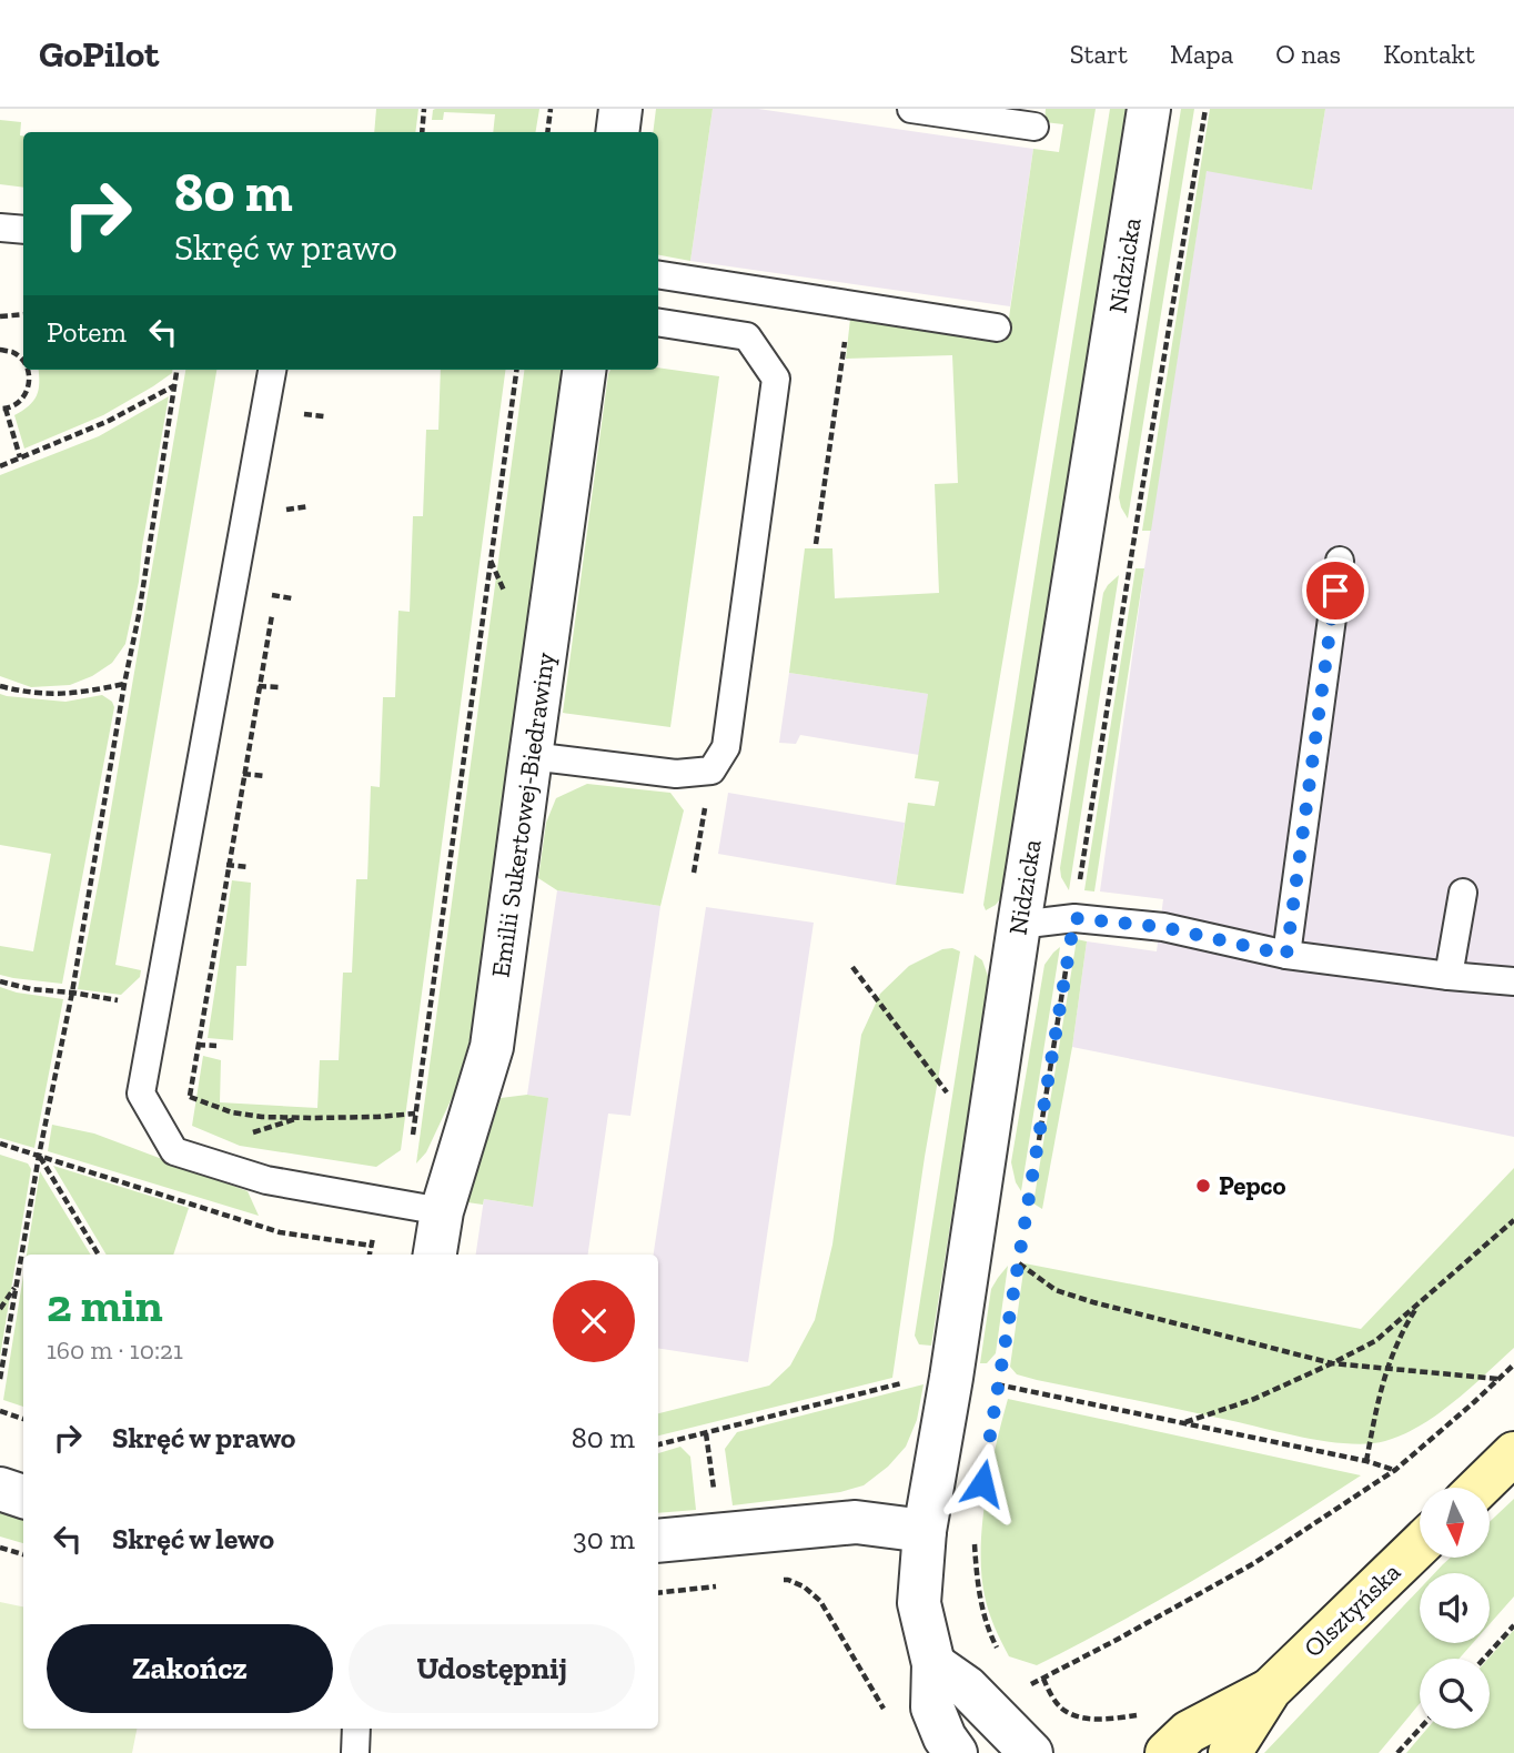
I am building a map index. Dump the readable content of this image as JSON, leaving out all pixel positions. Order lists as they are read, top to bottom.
{
  "streets": {
    "main road": ["Olsztyńska"],
    "street": ["Nidzicka", "Emilii Sukertowej-Biedrawiny"]
  },
  "places": ["Pepco"],
  "north": "bottom",
  "page": {
    "header": "GoPilot",
    "nav": [
      "Start",
      "Mapa",
      "O nas",
      "Kontakt"
    ],
    "turn": ["80 m", "Skręć w prawo"],
    "then": "Potem",
    "heading": ["2 min", "160 m · 10:21"],
    "list": [
      {
        "name": "Skręć w prawo",
        "value": "80 m"
      },
      {
        "name": "Skręć w lewo",
        "value": "30 m"
      }
    ],
    "buttons": ["Zakończ", "Udostępnij"]
  }
}
